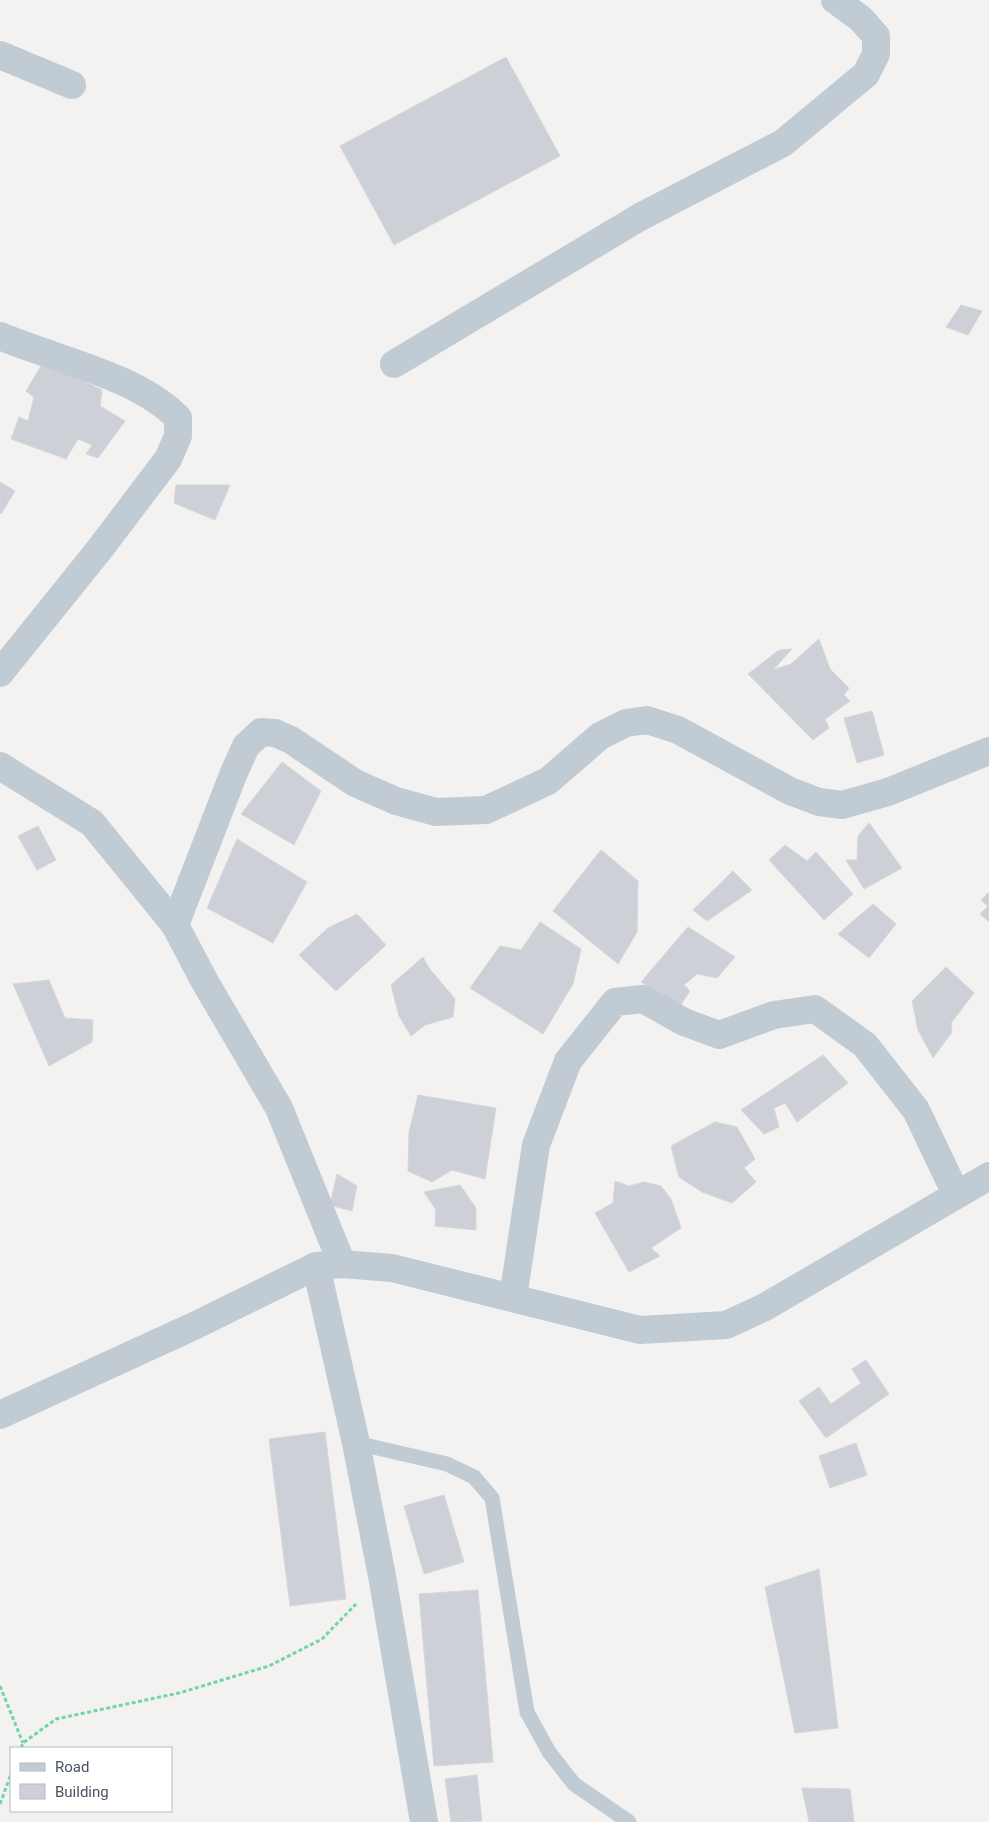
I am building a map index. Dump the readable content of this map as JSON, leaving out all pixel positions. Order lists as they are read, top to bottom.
{
  "legend": ["Road", "Building"]
}
